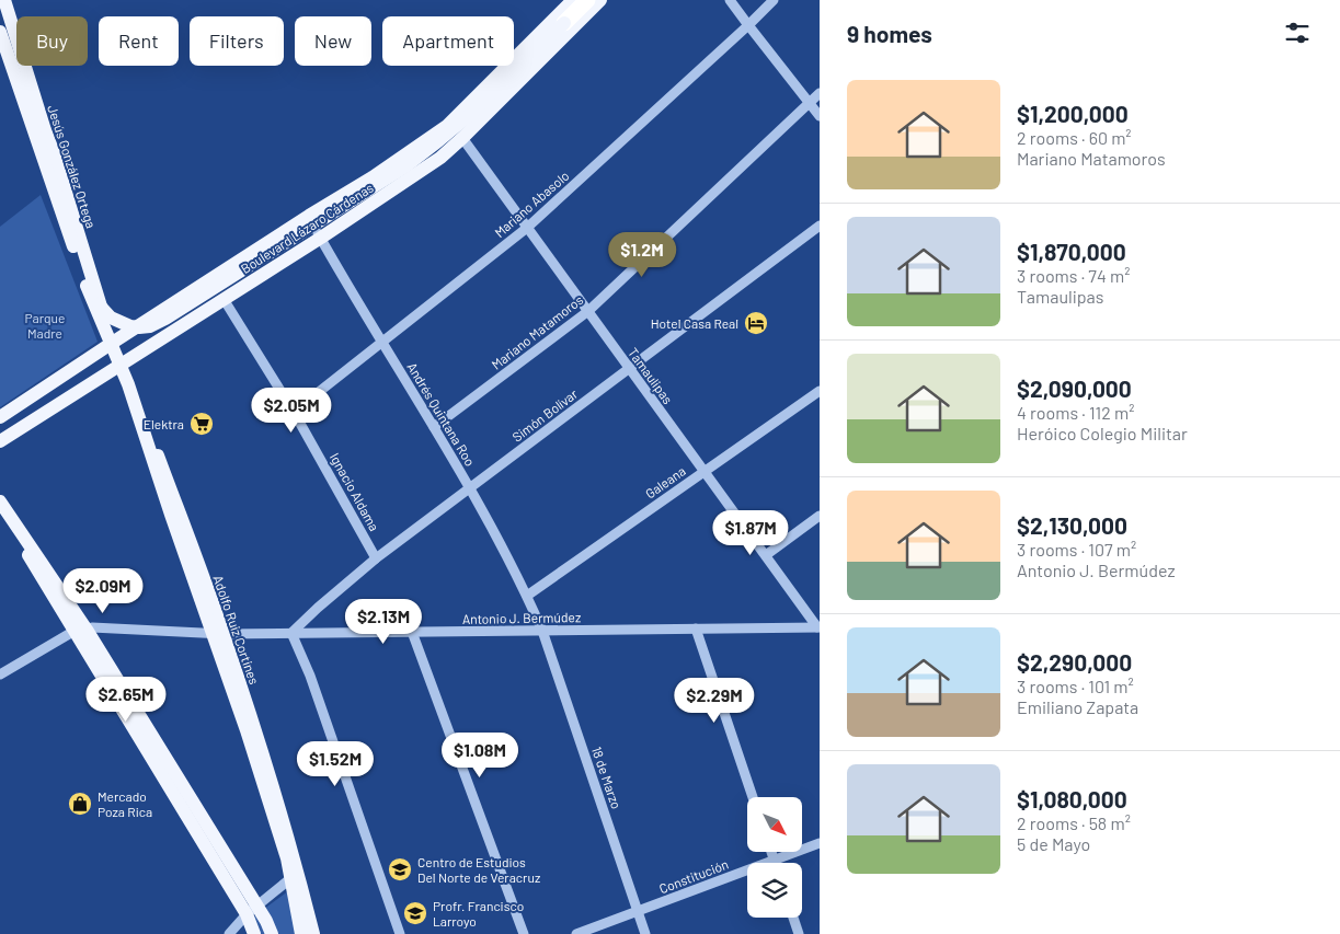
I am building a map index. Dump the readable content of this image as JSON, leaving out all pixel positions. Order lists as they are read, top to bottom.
{
  "streets": {
    "main road": ["Jesús González Ortega", "Boulevard Lázaro Cárdenas", "Adolfo Ruiz Cortines"],
    "street": [
      "Mariano Abasolo",
      "Mariano Matamoros",
      "Tamaulipas",
      "Andrés Quintana Roo",
      "Simón Bolívar",
      "Galeana",
      "Ignacio Aldama",
      "Antonio J. Bermúdez",
      "18 de Marzo",
      "Constitución"
    ]
  },
  "crossings": [
    ["Jesús González Ortega", "Boulevard Lázaro Cárdenas"],
    ["Jesús González Ortega", "Adolfo Ruiz Cortines"],
    ["Mariano Abasolo", "Tamaulipas"],
    ["Mariano Abasolo", "Andrés Quintana Roo"],
    ["Mariano Abasolo", "Ignacio Aldama"],
    ["Boulevard Lázaro Cárdenas", "Tamaulipas"],
    ["Boulevard Lázaro Cárdenas", "Andrés Quintana Roo"],
    ["Boulevard Lázaro Cárdenas", "Ignacio Aldama"],
    ["Boulevard Lázaro Cárdenas", "Adolfo Ruiz Cortines"],
    ["Mariano Matamoros", "Tamaulipas"],
    ["Mariano Matamoros", "Andrés Quintana Roo"],
    ["Tamaulipas", "Simón Bolívar"],
    ["Tamaulipas", "Galeana"],
    ["Tamaulipas", "Antonio J. Bermúdez"],
    ["Andrés Quintana Roo", "Simón Bolívar"],
    ["Andrés Quintana Roo", "Galeana"],
    ["Andrés Quintana Roo", "Antonio J. Bermúdez"],
    ["Andrés Quintana Roo", "18 de Marzo"],
    ["Simón Bolívar", "Ignacio Aldama"],
    ["Simón Bolívar", "Antonio J. Bermúdez"],
    ["Antonio J. Bermúdez", "Adolfo Ruiz Cortines"],
    ["Antonio J. Bermúdez", "18 de Marzo"],
    ["18 de Marzo", "Constitución"]
  ],
  "parks": ["Parque Madre"],
  "places": {
    "hotel": ["Hotel Casa Real"],
    "supermarket": ["Elektra"],
    "shop": ["Mercado Poza Rica"],
    "school or university": ["Centro de Estudios Del Norte de Veracruz", "Profr. Francisco Larroyo"]
  },
  "north": "bottom right",
  "page": {
    "heading": "9 homes",
    "chip": [
      "Buy",
      "Rent",
      "Filters",
      "New",
      "Apartment"
    ],
    "list": [
      {
        "name": "$1,200,000",
        "note": "2 rooms · 60 m² · Mariano Matamoros"
      },
      {
        "name": "$1,870,000",
        "note": "3 rooms · 74 m² · Tamaulipas"
      },
      {
        "name": "$2,090,000",
        "note": "4 rooms · 112 m² · Heróico Colegio Militar"
      },
      {
        "name": "$2,130,000",
        "note": "3 rooms · 107 m² · Antonio J. Bermúdez"
      },
      {
        "name": "$2,290,000",
        "note": "3 rooms · 101 m² · Emiliano Zapata"
      },
      {
        "name": "$1,080,000",
        "note": "2 rooms · 58 m² · 5 de Mayo"
      }
    ],
    "price": [
      "$1.2M",
      "$2.05M",
      "$1.87M",
      "$2.09M",
      "$2.13M",
      "$2.65M",
      "$2.29M",
      "$1.08M",
      "$1.52M"
    ]
  }
}
